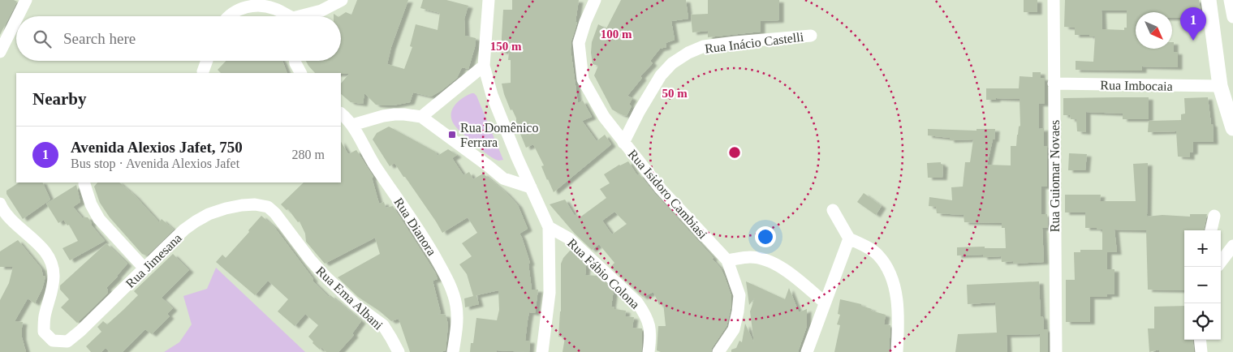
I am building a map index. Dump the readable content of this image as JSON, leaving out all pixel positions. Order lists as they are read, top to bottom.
{
  "streets": {
    "street": [
      "Rua Inácio Castelli",
      "Rua Imbocaia",
      "Rua Guiomar Novaes",
      "Rua Isidoro Cambiasi",
      "Rua Dianora",
      "Rua Jimesana",
      "Rua Fábio Colona",
      "Rua Ema Albani"
    ]
  },
  "crossings": [
    ["Rua Inácio Castelli", "Rua Isidoro Cambiasi"],
    ["Rua Imbocaia", "Rua Guiomar Novaes"],
    ["Rua Jimesana", "Rua Ema Albani"]
  ],
  "places": {
    "transit": ["Rua Domênico Ferrara"]
  },
  "north": "bottom right",
  "page": {
    "pins": "1",
    "search": "Search here",
    "heading": "Nearby",
    "list": [
      {
        "mark": "1",
        "name": "Avenida Alexios Jafet, 750",
        "note": "Bus stop · Avenida Alexios Jafet",
        "value": "280 m"
      }
    ],
    "map_buttons": ["+", "−"]
  },
  "rings": ["100 m", "150 m", "50 m"]
}
